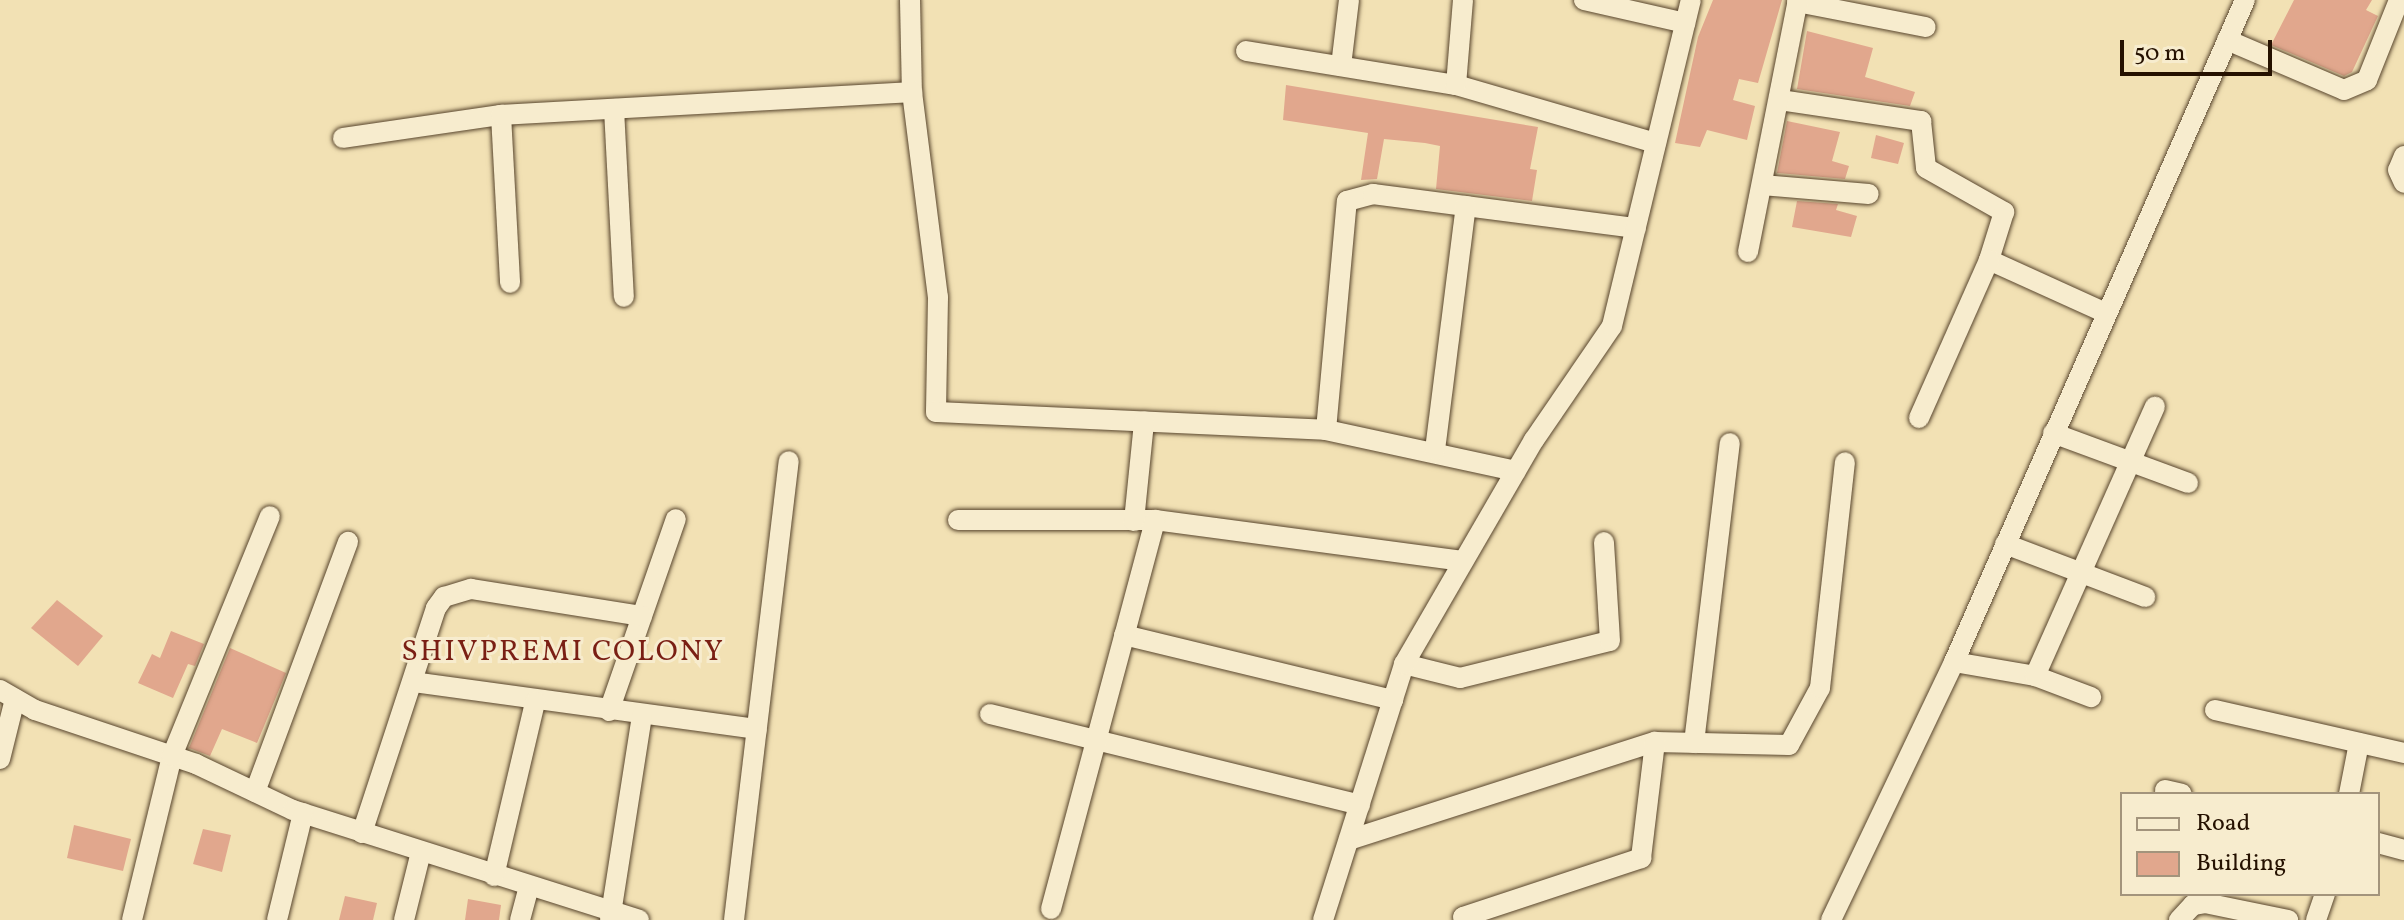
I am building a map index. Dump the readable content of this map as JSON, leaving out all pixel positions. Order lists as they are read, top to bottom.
{
  "districts": ["SHIVPREMI COLONY"],
  "legend": ["Road", "Building"],
  "scale_bar": "50 m"
}
